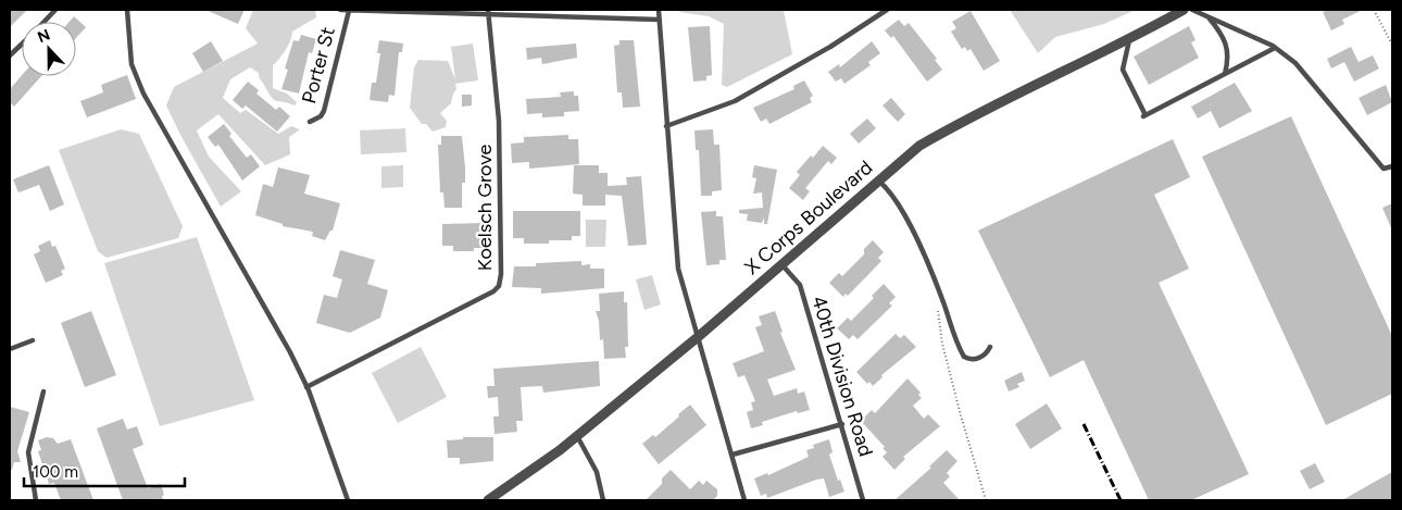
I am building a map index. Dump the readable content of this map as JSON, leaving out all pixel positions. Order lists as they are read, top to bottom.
{
  "streets": {
    "street": ["X Corps Boulevard"],
    "lane": ["Porter St", "Koelsch Grove", "40th Division Road"]
  },
  "crossings": [
    ["X Corps Boulevard", "40th Division Road"]
  ],
  "scale_bar": "100 m",
  "north": "top"
}
